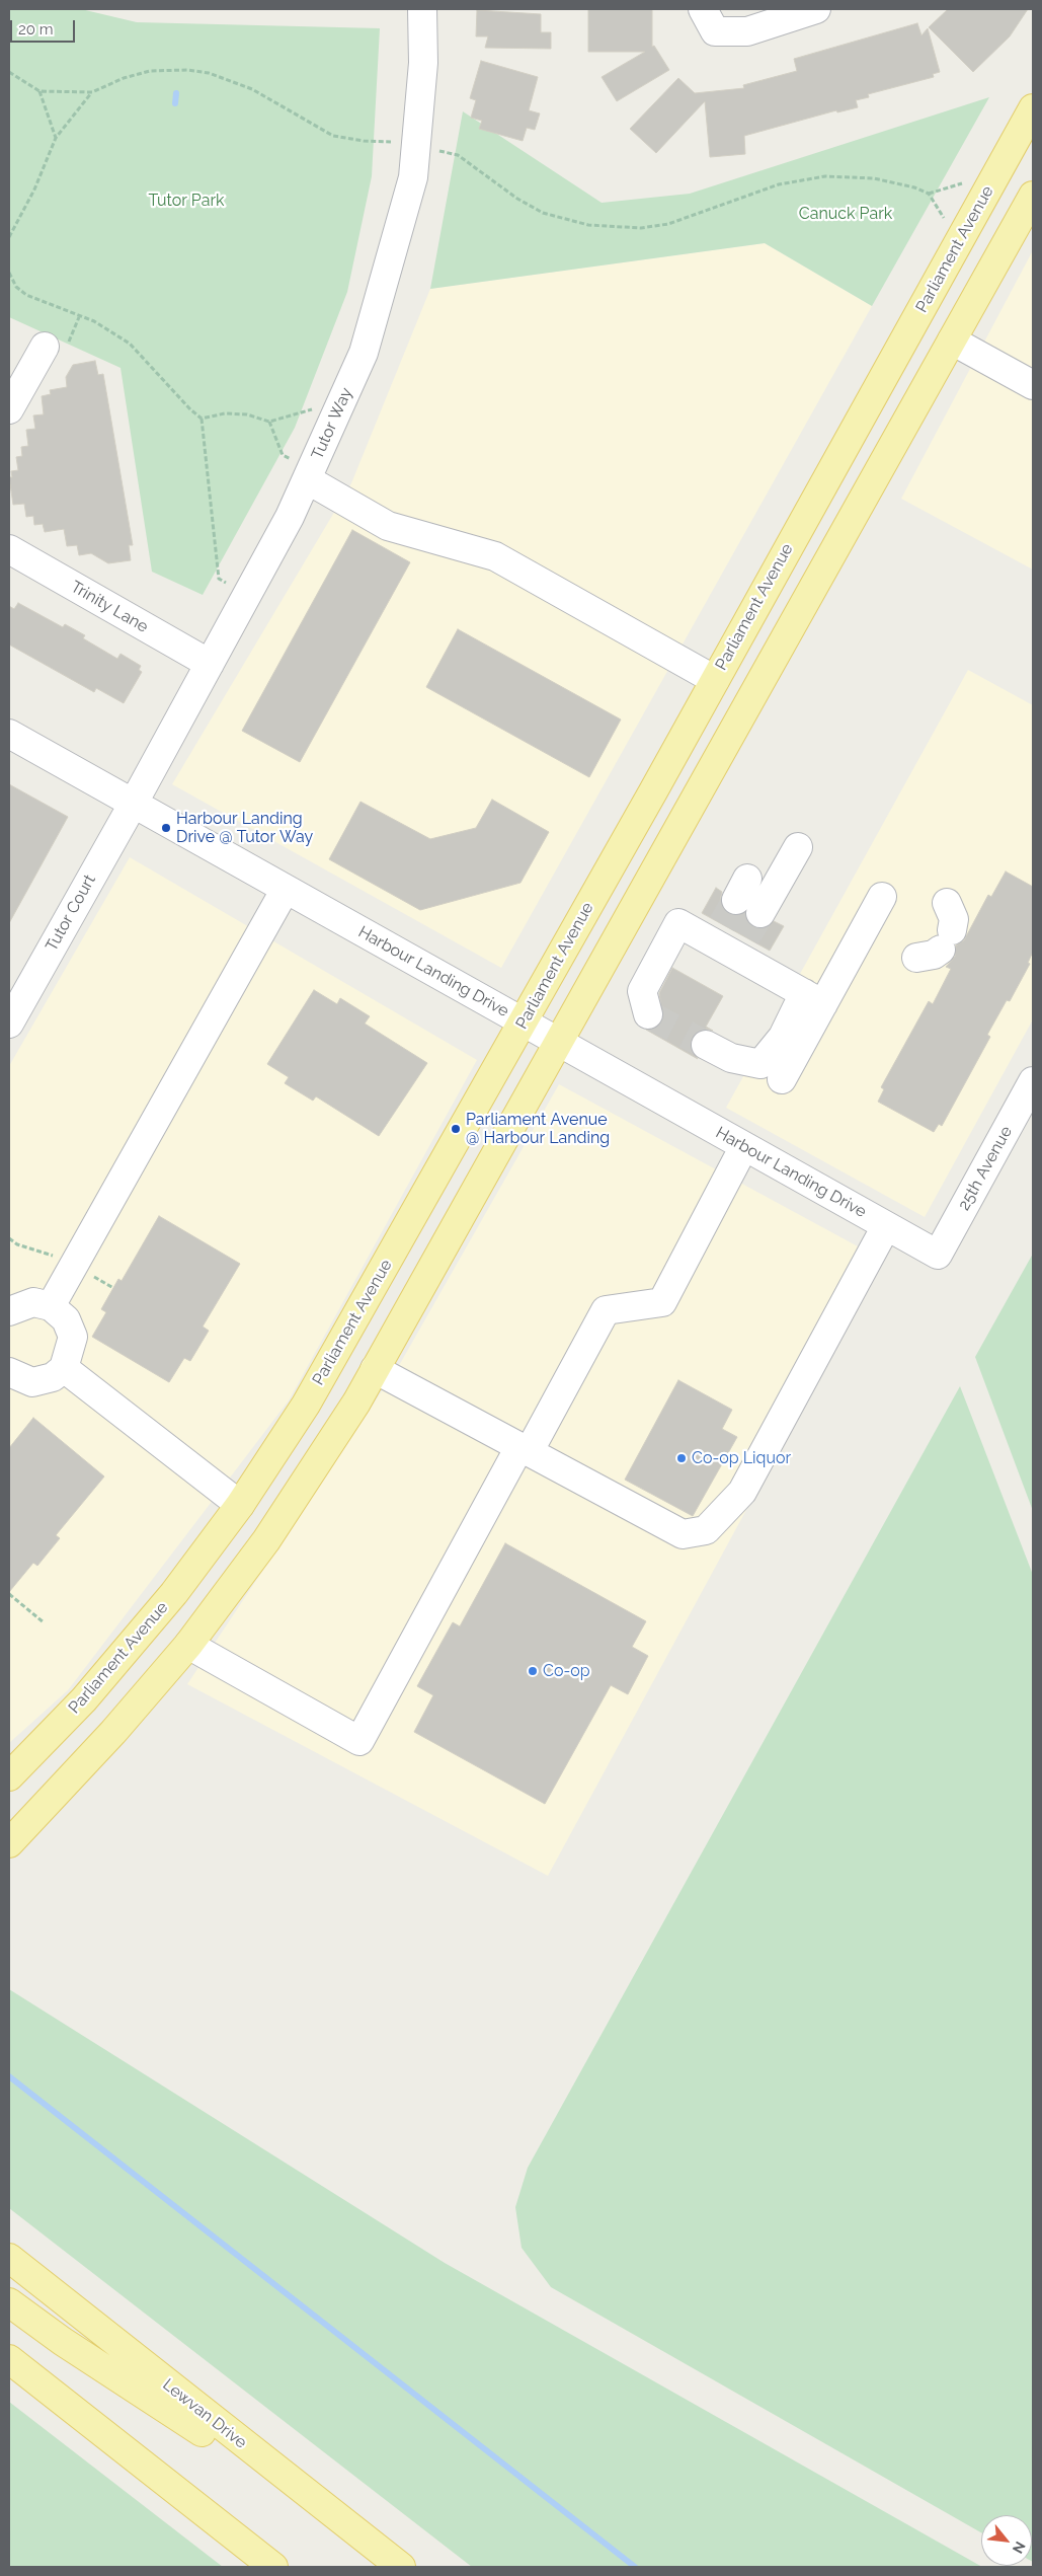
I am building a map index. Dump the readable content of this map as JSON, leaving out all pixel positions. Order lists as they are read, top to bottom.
{
  "streets": {
    "main road": ["Parliament Avenue", "Lewvan Drive"],
    "street": [
      "Tutor Way",
      "Trinity Lane",
      "Tutor Court",
      "Harbour Landing Drive",
      "25th Avenue"
    ]
  },
  "crossings": [
    ["Parliament Avenue", "Harbour Landing Drive"],
    ["Tutor Way", "Trinity Lane"],
    ["Tutor Way", "Tutor Court"],
    ["Tutor Way", "Harbour Landing Drive"],
    ["Tutor Court", "Harbour Landing Drive"],
    ["Harbour Landing Drive", "25th Avenue"]
  ],
  "parks": ["Tutor Park", "Canuck Park"],
  "places": [
    "Harbour Landing Drive @ Tutor Way",
    "Parliament Avenue @ Harbour Landing",
    "Co-op Liquor",
    "Co-op"
  ],
  "scale_bar": "20 m",
  "north": "bottom right"
}
